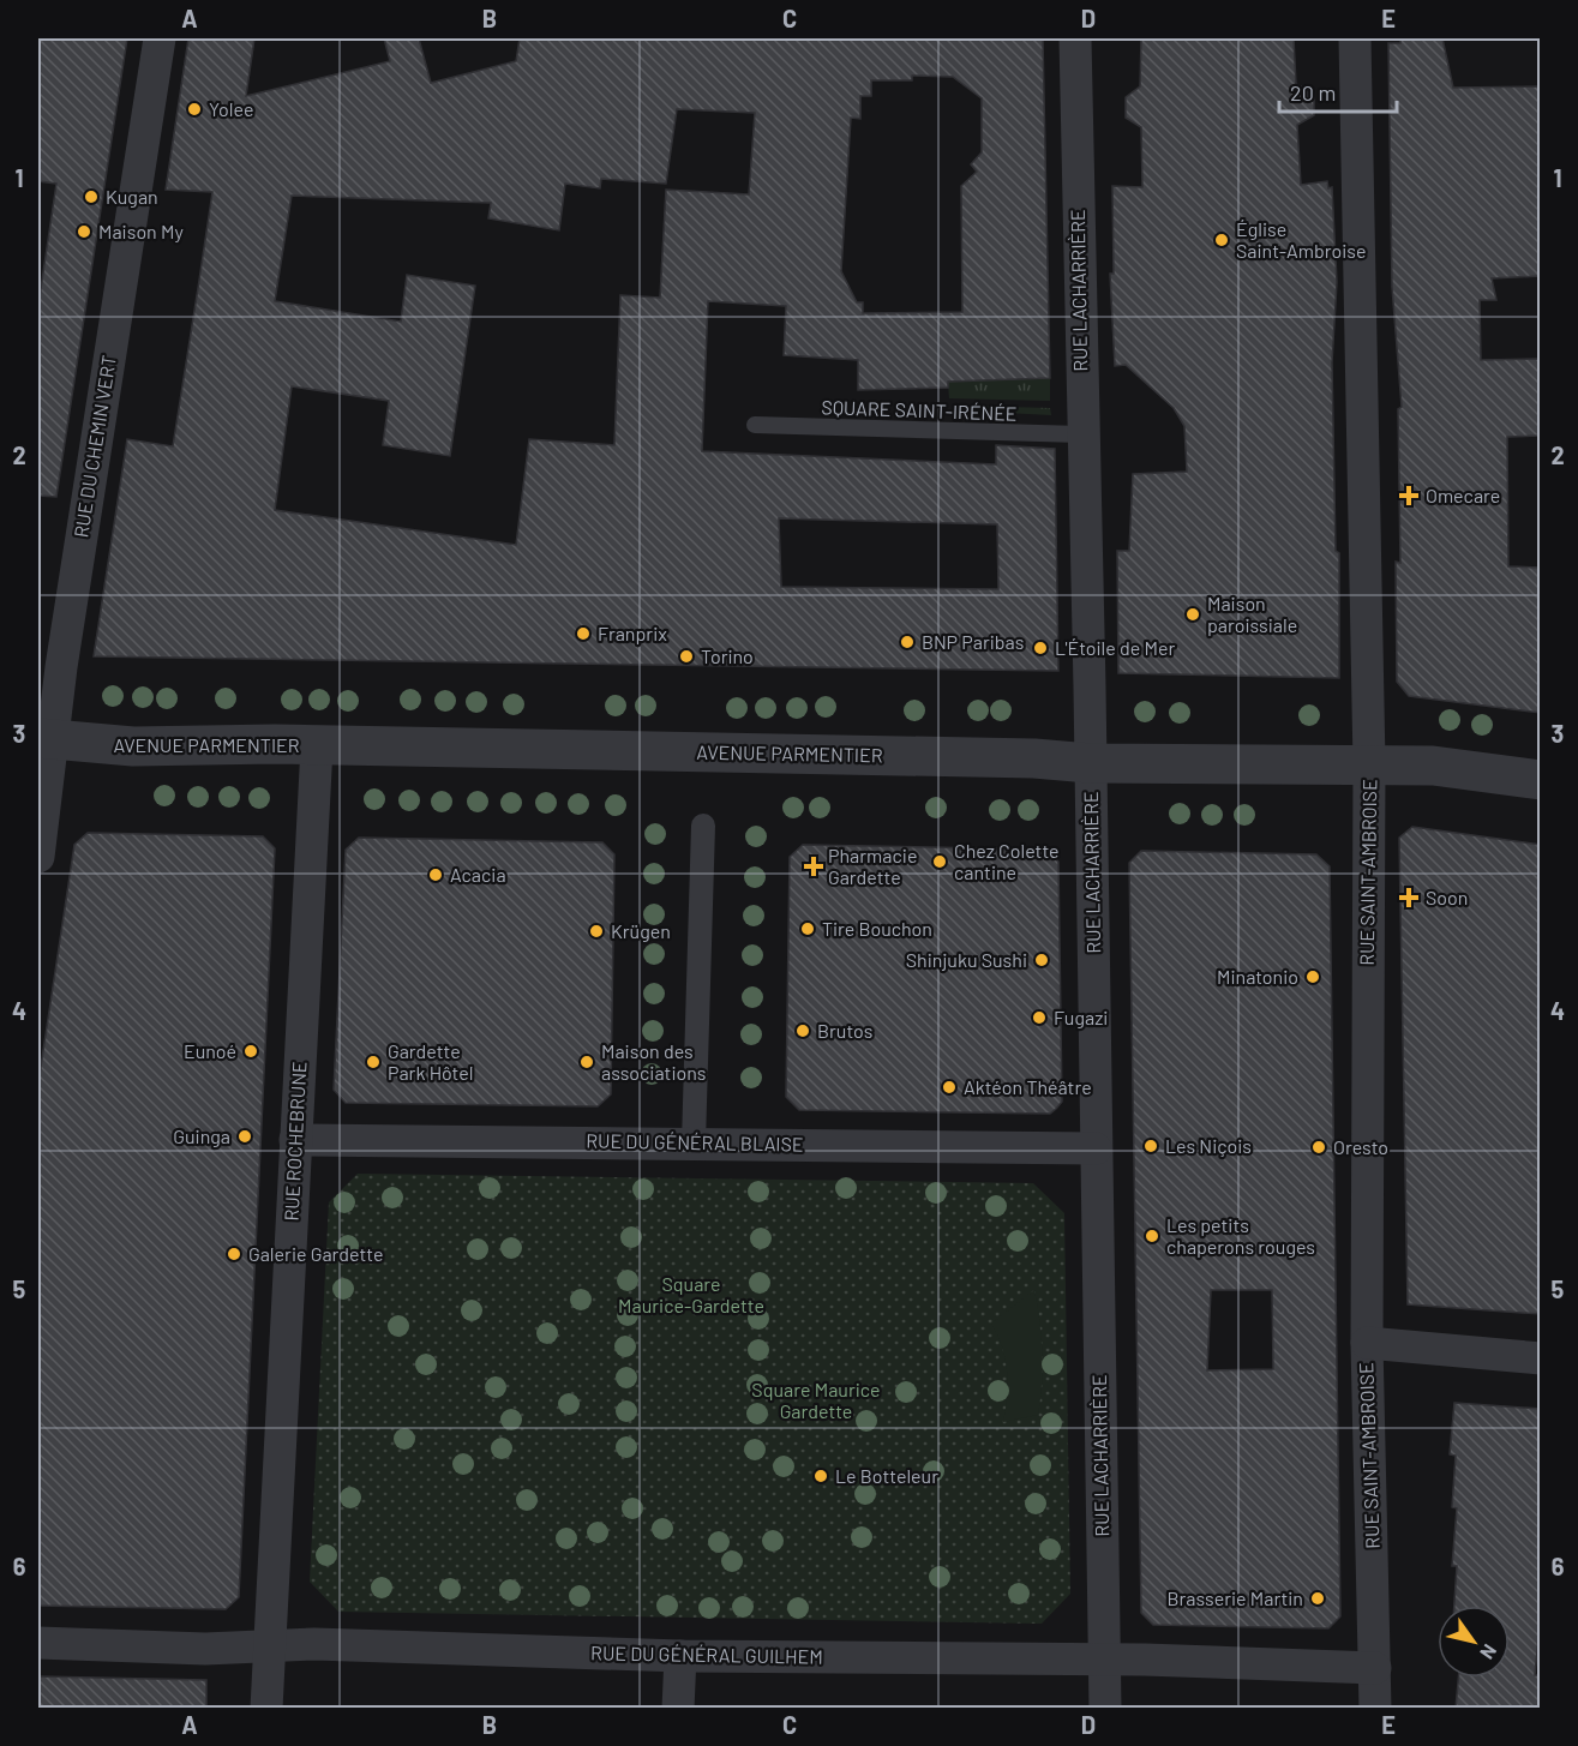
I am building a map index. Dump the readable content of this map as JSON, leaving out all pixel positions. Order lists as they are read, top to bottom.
{
  "streets": {
    "street": [
      "RUE LACHARRIÈRE",
      "RUE DU CHEMIN VERT",
      "AVENUE PARMENTIER",
      "RUE SAINT-AMBROISE",
      "RUE ROCHEBRUNE",
      "RUE DU GÉNÉRAL BLAISE",
      "RUE DU GÉNÉRAL GUILHEM"
    ],
    "lane": ["SQUARE SAINT-IRÉNÉE"]
  },
  "crossings": [
    ["RUE LACHARRIÈRE", "SQUARE SAINT-IRÉNÉE"],
    ["RUE LACHARRIÈRE", "AVENUE PARMENTIER"],
    ["RUE LACHARRIÈRE", "RUE DU GÉNÉRAL BLAISE"],
    ["RUE LACHARRIÈRE", "RUE DU GÉNÉRAL GUILHEM"],
    ["RUE DU CHEMIN VERT", "AVENUE PARMENTIER"],
    ["AVENUE PARMENTIER", "RUE SAINT-AMBROISE"],
    ["AVENUE PARMENTIER", "RUE ROCHEBRUNE"],
    ["RUE SAINT-AMBROISE", "RUE DU GÉNÉRAL GUILHEM"],
    ["RUE ROCHEBRUNE", "RUE DU GÉNÉRAL BLAISE"],
    ["RUE ROCHEBRUNE", "RUE DU GÉNÉRAL GUILHEM"]
  ],
  "parks": ["Square Maurice-Gardette", "Square Maurice Gardette"],
  "places": {
    "other": [
      "Yolee",
      "Kugan",
      "Maison My",
      "Église Saint-Ambroise",
      "Maison paroissiale",
      "Franprix",
      "BNP Paribas",
      "L'Étoile de Mer",
      "Torino",
      "Chez Colette cantine",
      "Acacia",
      "Tire Bouchon",
      "Krügen",
      "Shinjuku Sushi",
      "Minatonio",
      "Fugazi",
      "Brutos",
      "Eunoé",
      "Gardette Park Hôtel",
      "Maison des associations",
      "Aktéon Théâtre",
      "Guinga",
      "Les Niçois",
      "Oresto",
      "Les petits chaperons rouges",
      "Galerie Gardette",
      "Le Botteleur",
      "Brasserie Martin"
    ],
    "health": ["Omecare", "Pharmacie Gardette", "Soon"]
  },
  "scale_bar": "20 m",
  "north": "bottom right",
  "grid": {
    "columns": [
      "A",
      "B",
      "C",
      "D",
      "E"
    ],
    "rows": [
      "1",
      "2",
      "3",
      "4",
      "5",
      "6"
    ]
  }
}
